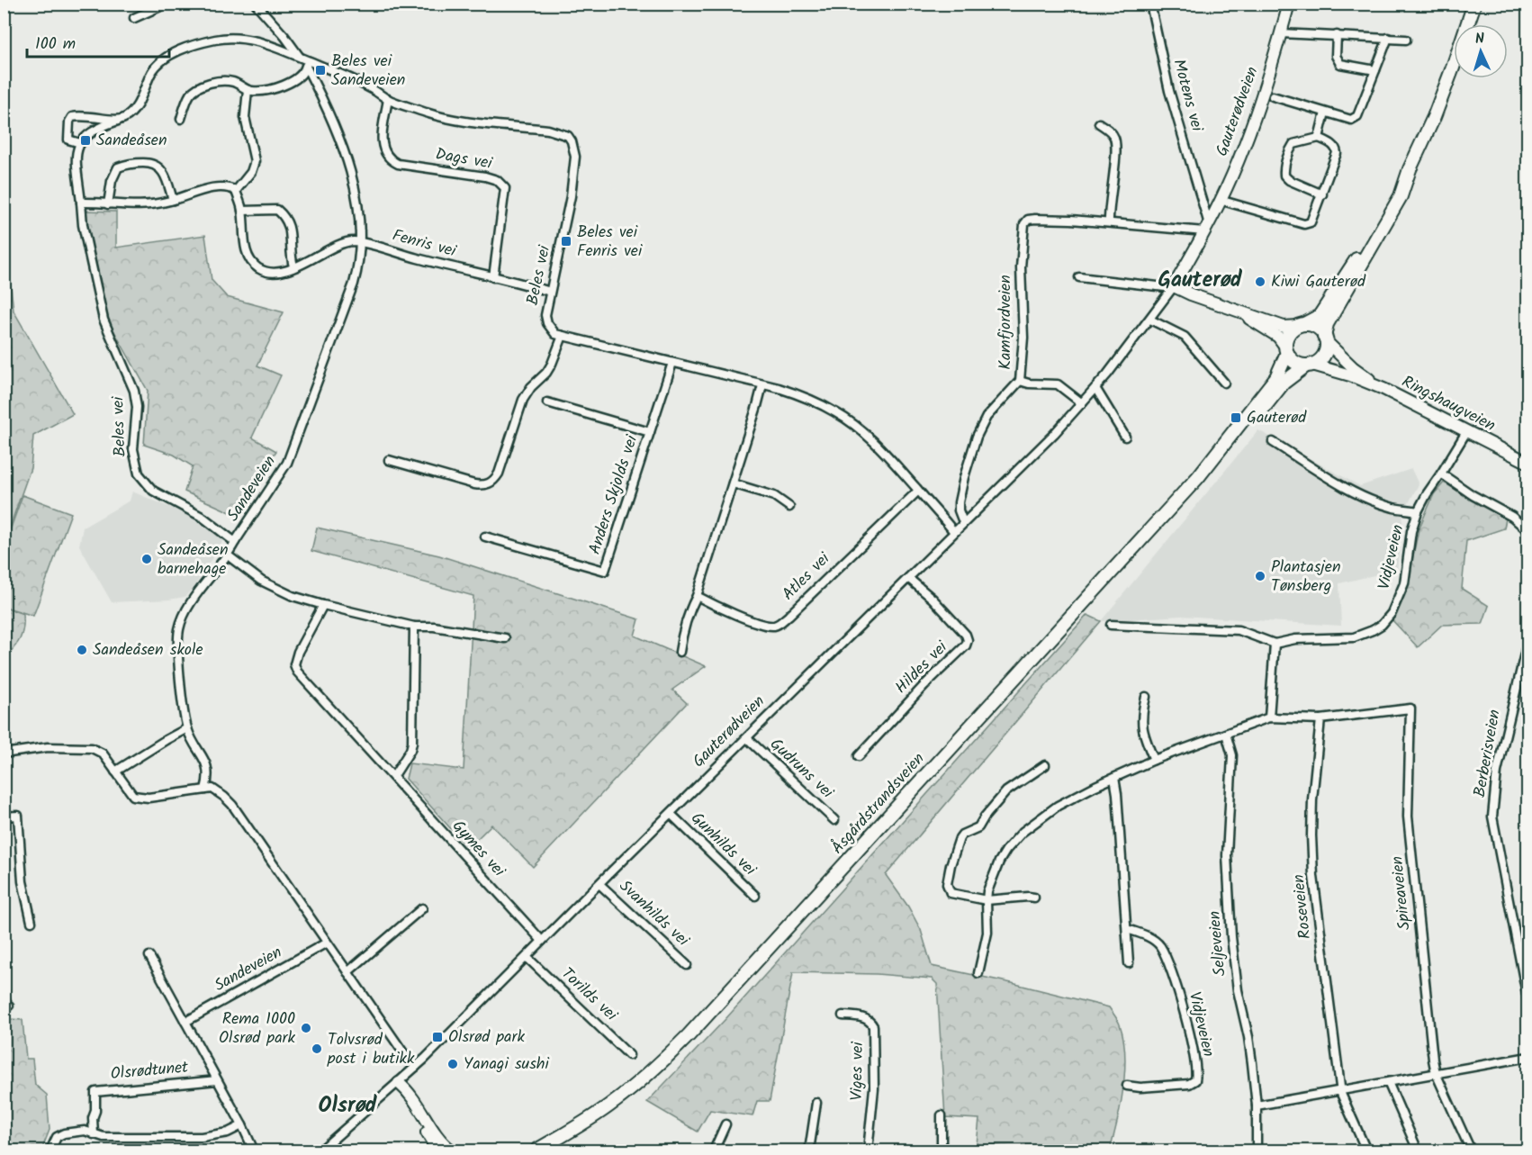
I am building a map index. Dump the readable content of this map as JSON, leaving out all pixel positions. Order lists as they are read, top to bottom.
{
  "streets": {
    "main road": ["Gauterødveien", "Ringshaugveien", "Åsgårdstrandsveien"],
    "street": [
      "Motens vei",
      "Dags vei",
      "Fenris vei",
      "Beles vei",
      "Kamfjordveien",
      "Sandeveien",
      "Anders Skjolds vei",
      "Vidjeveien",
      "Atles vei",
      "Hildes vei",
      "Berberisveien",
      "Gudruns vei",
      "Gunhilds vei",
      "Gymes vei",
      "Spireaveien",
      "Roseveien",
      "Svanhilds vei",
      "Seljeveien",
      "Torilds vei",
      "Olsrødtunet",
      "Viges vei"
    ]
  },
  "crossings": [
    ["Motens vei", "Gauterødveien"],
    ["Motens vei", "Kamfjordveien"],
    ["Gauterødveien", "Kamfjordveien"],
    ["Gauterødveien", "Hildes vei"],
    ["Gauterødveien", "Gudruns vei"],
    ["Gauterødveien", "Gunhilds vei"],
    ["Gauterødveien", "Gymes vei"],
    ["Gauterødveien", "Svanhilds vei"],
    ["Gauterødveien", "Torilds vei"],
    ["Dags vei", "Fenris vei"],
    ["Dags vei", "Beles vei"],
    ["Fenris vei", "Beles vei"],
    ["Fenris vei", "Sandeveien"],
    ["Beles vei", "Sandeveien"],
    ["Ringshaugveien", "Vidjeveien"],
    ["Ringshaugveien", "Åsgårdstrandsveien"],
    ["Spireaveien", "Roseveien"]
  ],
  "districts": ["Gauterød", "Olsrød"],
  "places": {
    "transit": [
      "Beles vei Sandeveien",
      "Sandeåsen",
      "Beles vei Fenris vei",
      "Gauterød",
      "Olsrød park"
    ],
    "other": [
      "Kiwi Gauterød",
      "Sandeåsen barnehage",
      "Plantasjen Tønsberg",
      "Sandeåsen skole",
      "Rema 1000 Olsrød park",
      "Tolvsrød post i butikk",
      "Yanagi sushi"
    ]
  },
  "scale_bar": "100 m",
  "north": "top"
}
